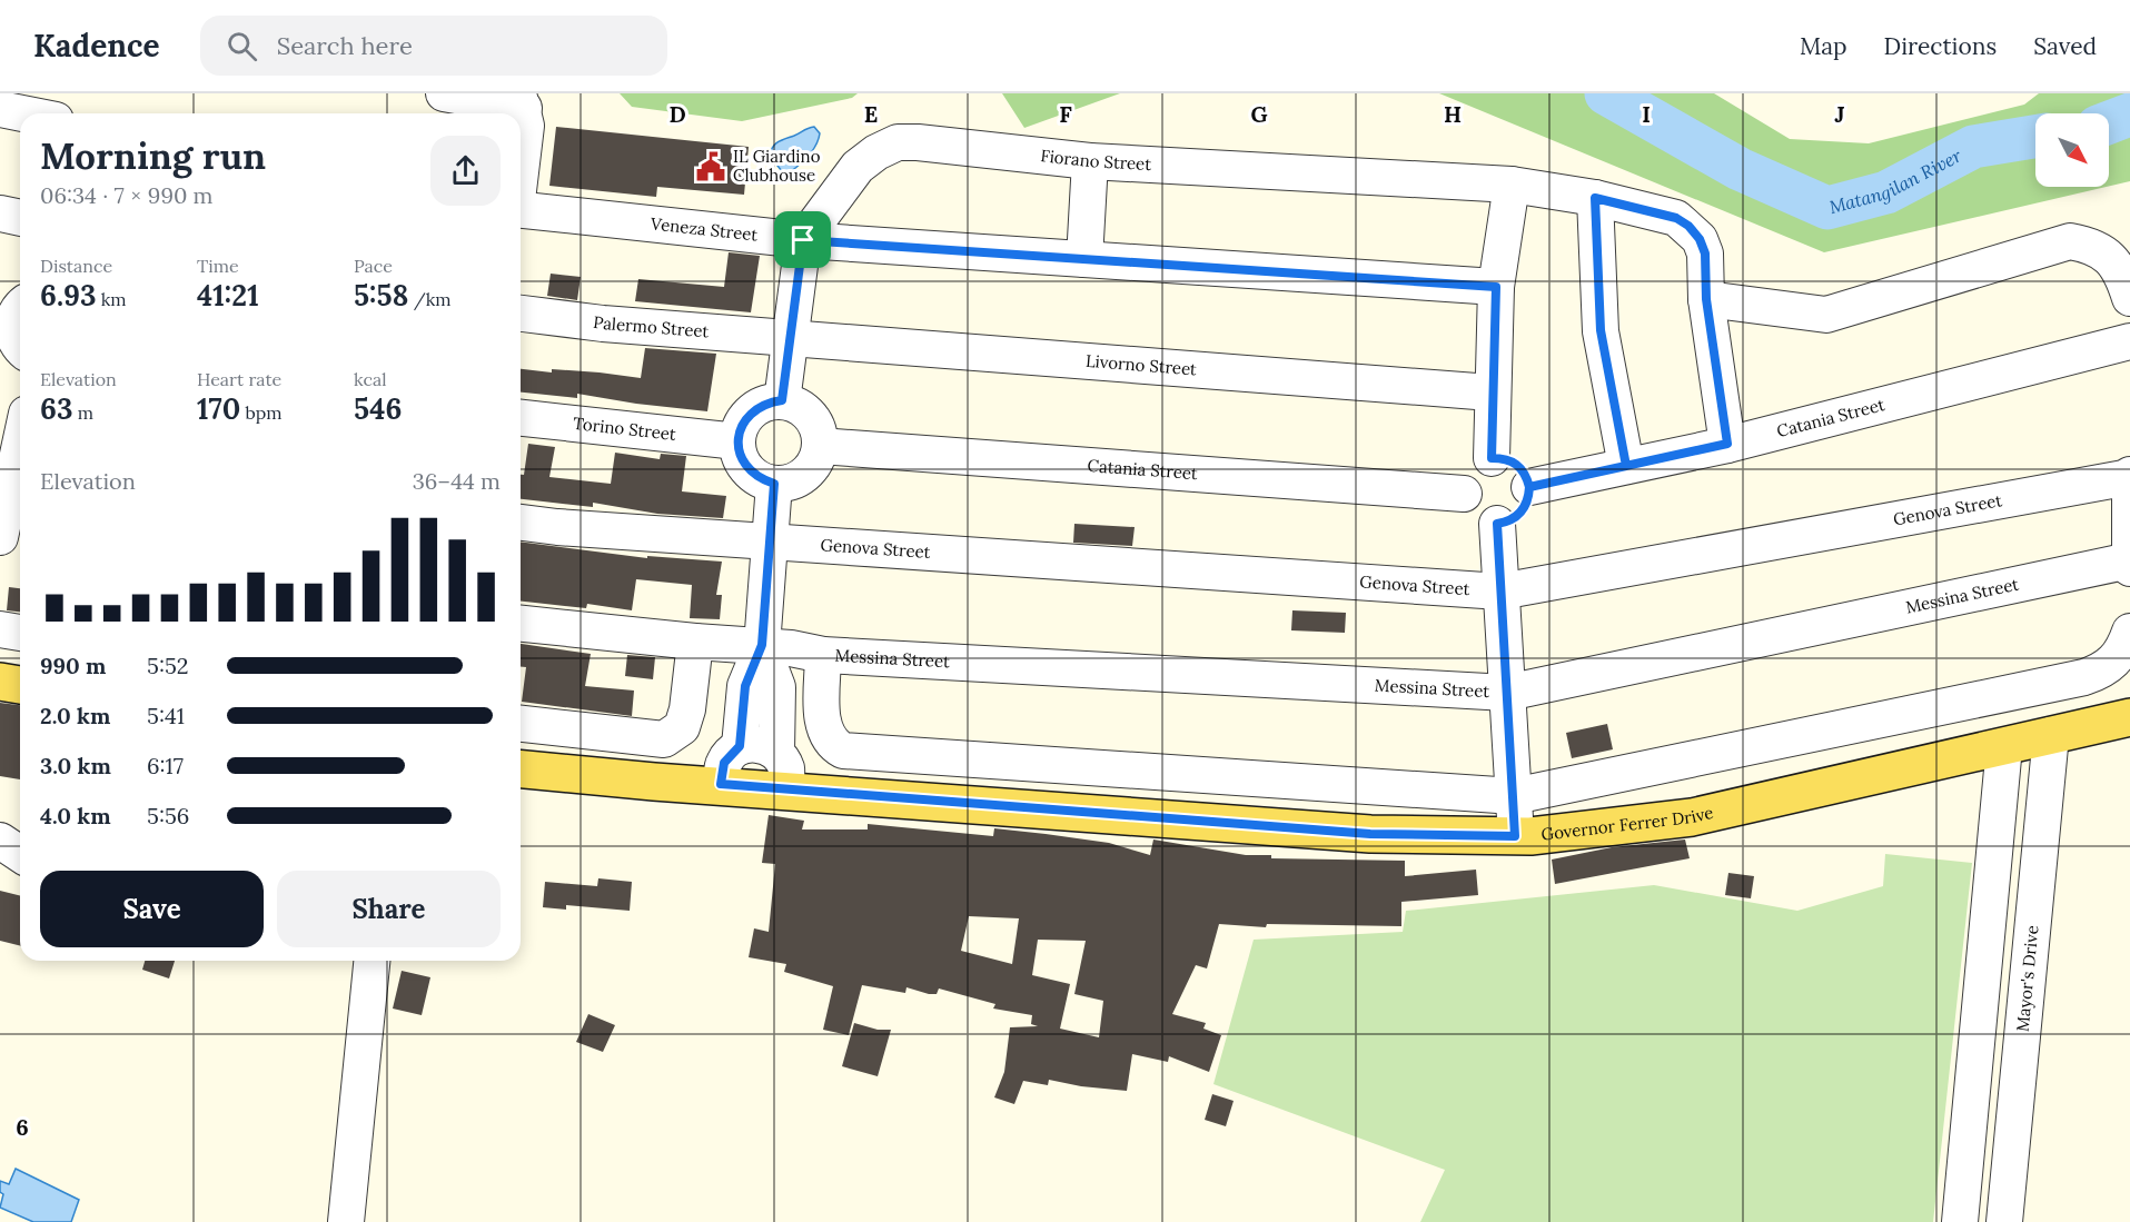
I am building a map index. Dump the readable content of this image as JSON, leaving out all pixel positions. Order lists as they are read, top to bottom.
{
  "streets": {
    "main road": ["Governor Ferrer Drive"],
    "street": [
      "Fiorano Street",
      "Veneza Street",
      "Palermo Street",
      "Livorno Street",
      "Catania Street",
      "Torino Street",
      "Genova Street",
      "Messina Street",
      "Mayor's Drive"
    ]
  },
  "crossings": [
    ["Fiorano Street", "Veneza Street"],
    ["Fiorano Street", "Palermo Street"],
    ["Fiorano Street", "Livorno Street"],
    ["Fiorano Street", "Catania Street"],
    ["Fiorano Street", "Torino Street"],
    ["Palermo Street", "Livorno Street"],
    ["Catania Street", "Torino Street"],
    ["Governor Ferrer Drive", "Mayor's Drive"]
  ],
  "water": ["Matangilan River"],
  "places": {
    "public building": ["IL Giardino Clubhouse"]
  },
  "north": "bottom right",
  "page": {
    "header": "Kadence",
    "search": "Search here",
    "nav": ["Map", "Directions", "Saved"],
    "heading": ["Morning run", "06:34 · 7 × 990 m"],
    "stats": [
      ["Distance", "6.93 km"],
      ["Time", "41:21"],
      ["Pace", "5:58 /km"],
      ["Elevation", "63 m"],
      ["Heart rate", "170 bpm"],
      ["kcal", "546"]
    ],
    "chart": ["Elevation", "36–44 m"],
    "list": [
      {
        "name": "990 m",
        "note": "5:52"
      },
      {
        "name": "2.0 km",
        "note": "5:41"
      },
      {
        "name": "3.0 km",
        "note": "6:17"
      },
      {
        "name": "4.0 km",
        "note": "5:56"
      }
    ],
    "buttons": ["Save", "Share"]
  },
  "grid": {
    "columns": [
      "D",
      "E",
      "F",
      "G",
      "H",
      "I",
      "J"
    ],
    "rows": ["6"]
  }
}
